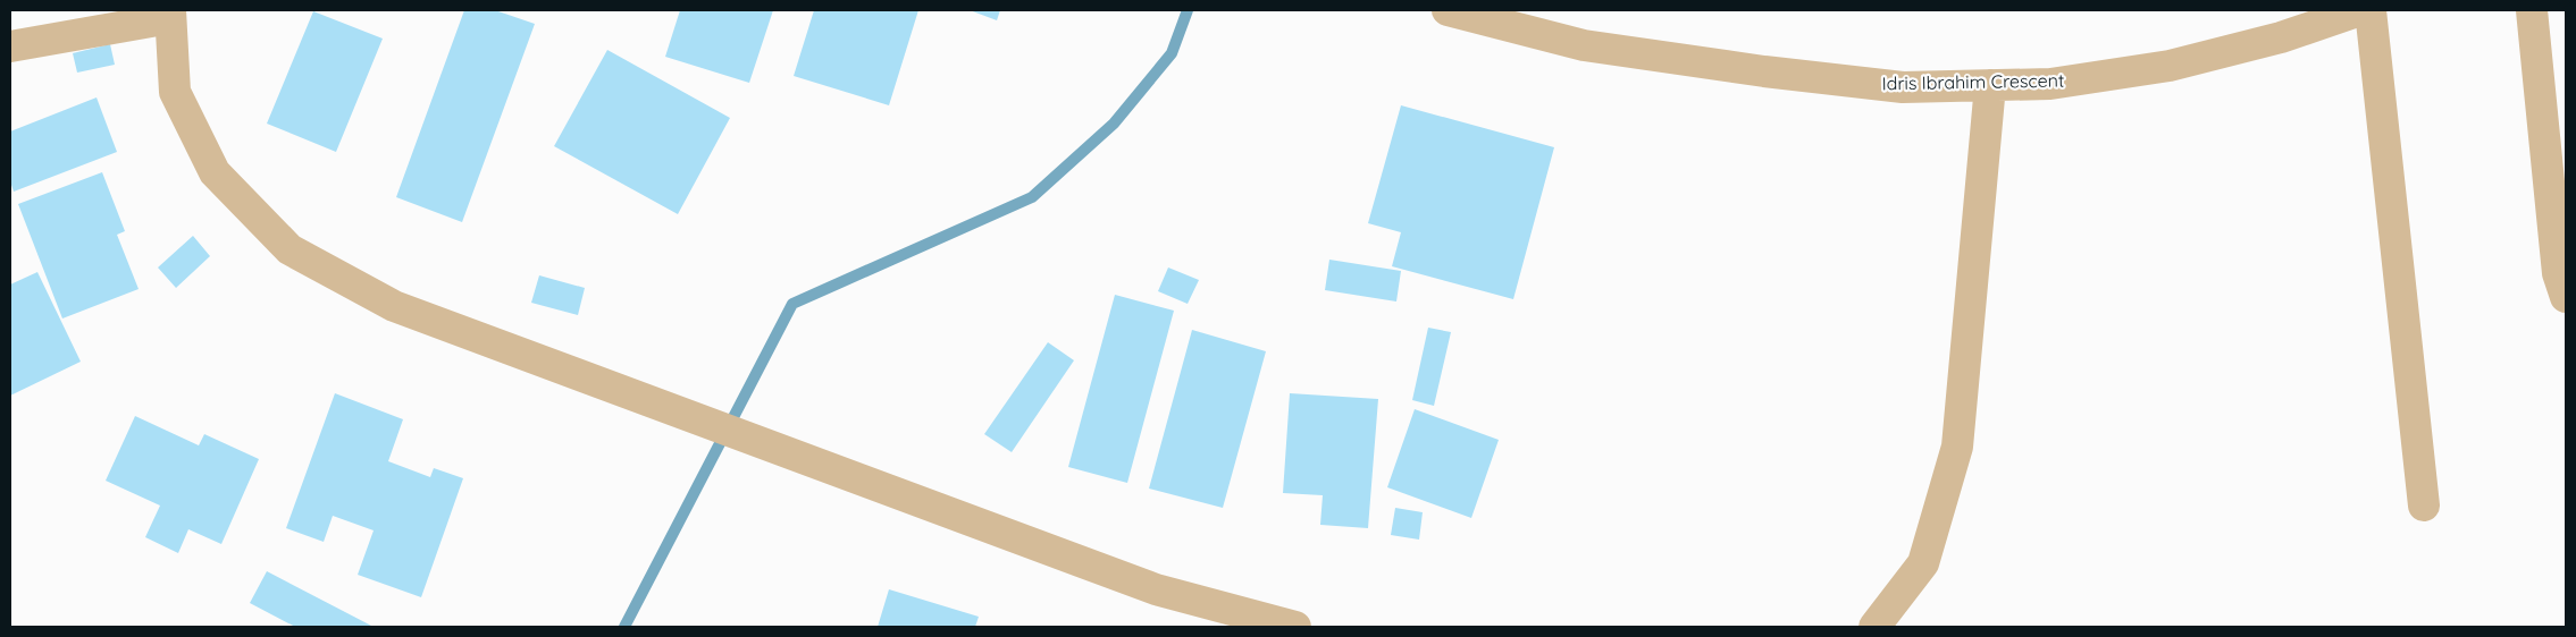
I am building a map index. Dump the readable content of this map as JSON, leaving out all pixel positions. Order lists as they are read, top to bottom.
{
  "streets": {
    "street": ["Idris Ibrahim Crescent"]
  }
}
